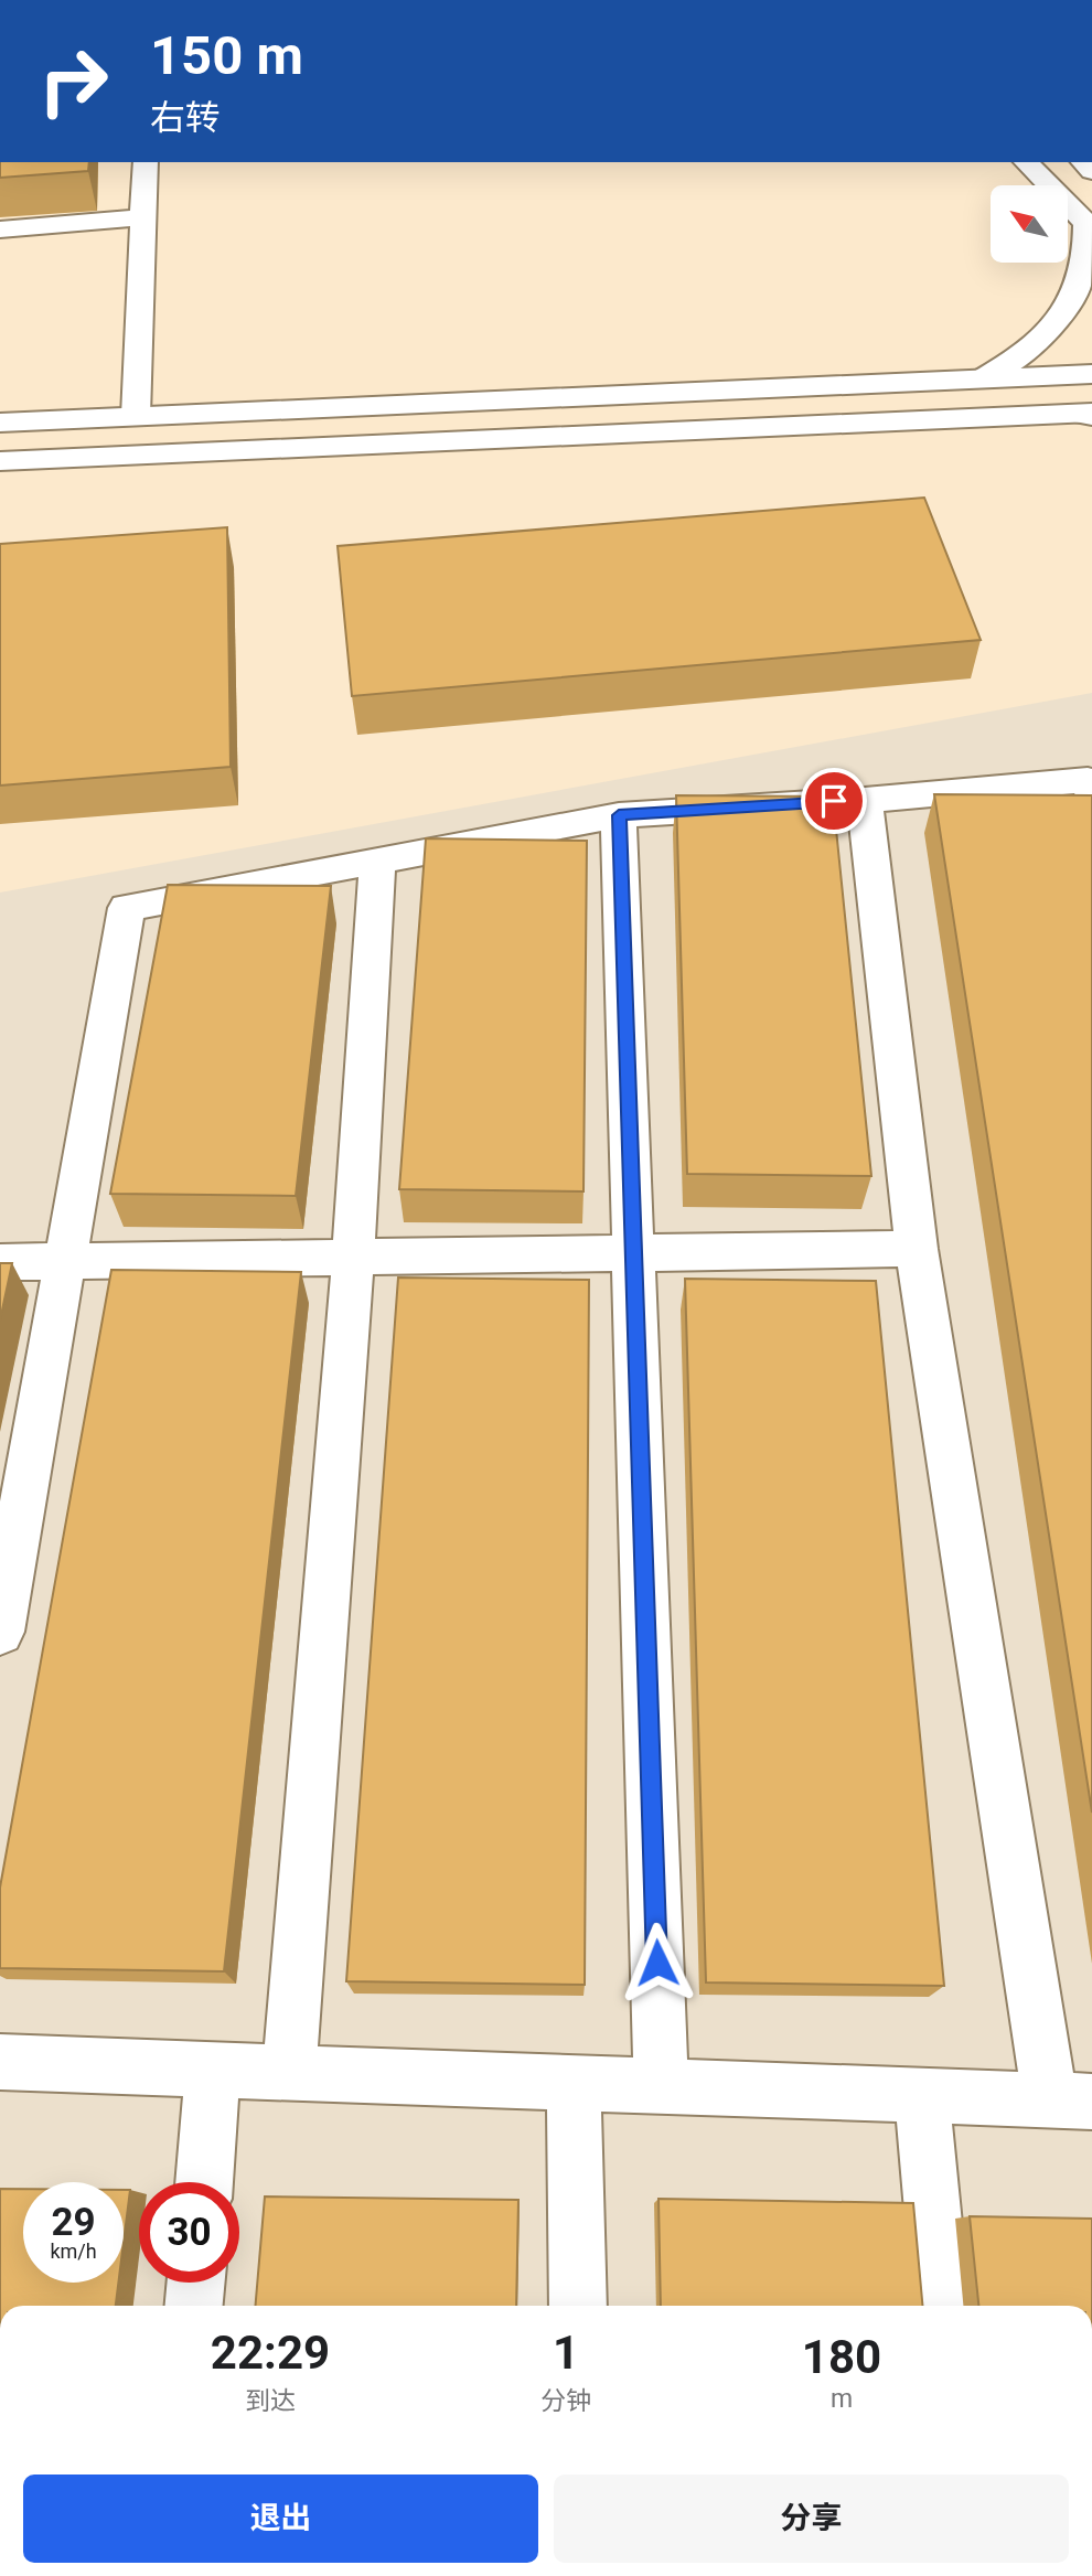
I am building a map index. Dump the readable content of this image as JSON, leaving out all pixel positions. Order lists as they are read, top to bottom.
{
  "north": "top left",
  "page": {
    "turn": ["150 m", "右转"],
    "speed": "29 km/h",
    "limit": "30",
    "eta": [
      "22:29",
      "到达",
      "1",
      "分钟",
      "180",
      "m"
    ],
    "buttons": ["退出", "分享"]
  }
}
